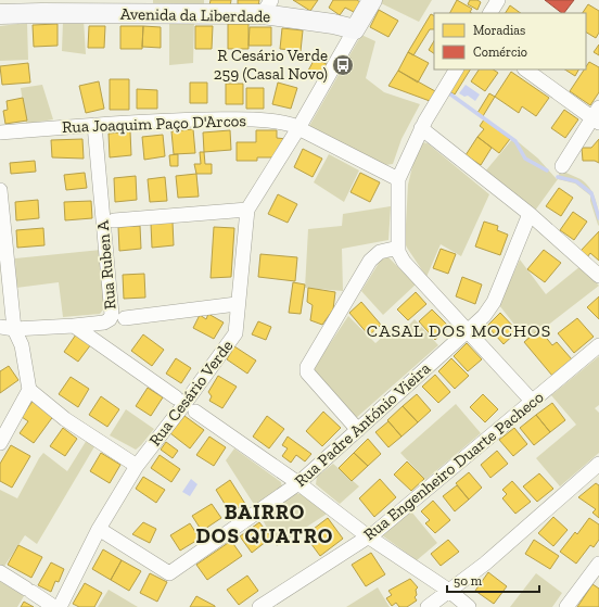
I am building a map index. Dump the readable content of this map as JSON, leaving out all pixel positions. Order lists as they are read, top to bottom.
{
  "streets": {
    "street": [
      "Avenida da Liberdade",
      "Rua Joaquim Paço D'Arcos",
      "Rua Ruben A",
      "Rua Cesário Verde",
      "Rua Padre António Vieira",
      "Rua Engenheiro Duarte Pacheco"
    ]
  },
  "crossings": [
    ["Avenida da Liberdade", "Rua Cesário Verde"],
    ["Rua Joaquim Paço D'Arcos", "Rua Ruben A"],
    ["Rua Joaquim Paço D'Arcos", "Rua Cesário Verde"],
    ["Rua Cesário Verde", "Rua Padre António Vieira"]
  ],
  "districts": ["CASAL DOS MOCHOS", "BAIRRO DOS QUATRO"],
  "places": {
    "bus stop": ["R Cesário Verde 259 (Casal Novo)"]
  },
  "legend": ["Moradias", "Comércio"],
  "scale_bar": "50 m"
}
